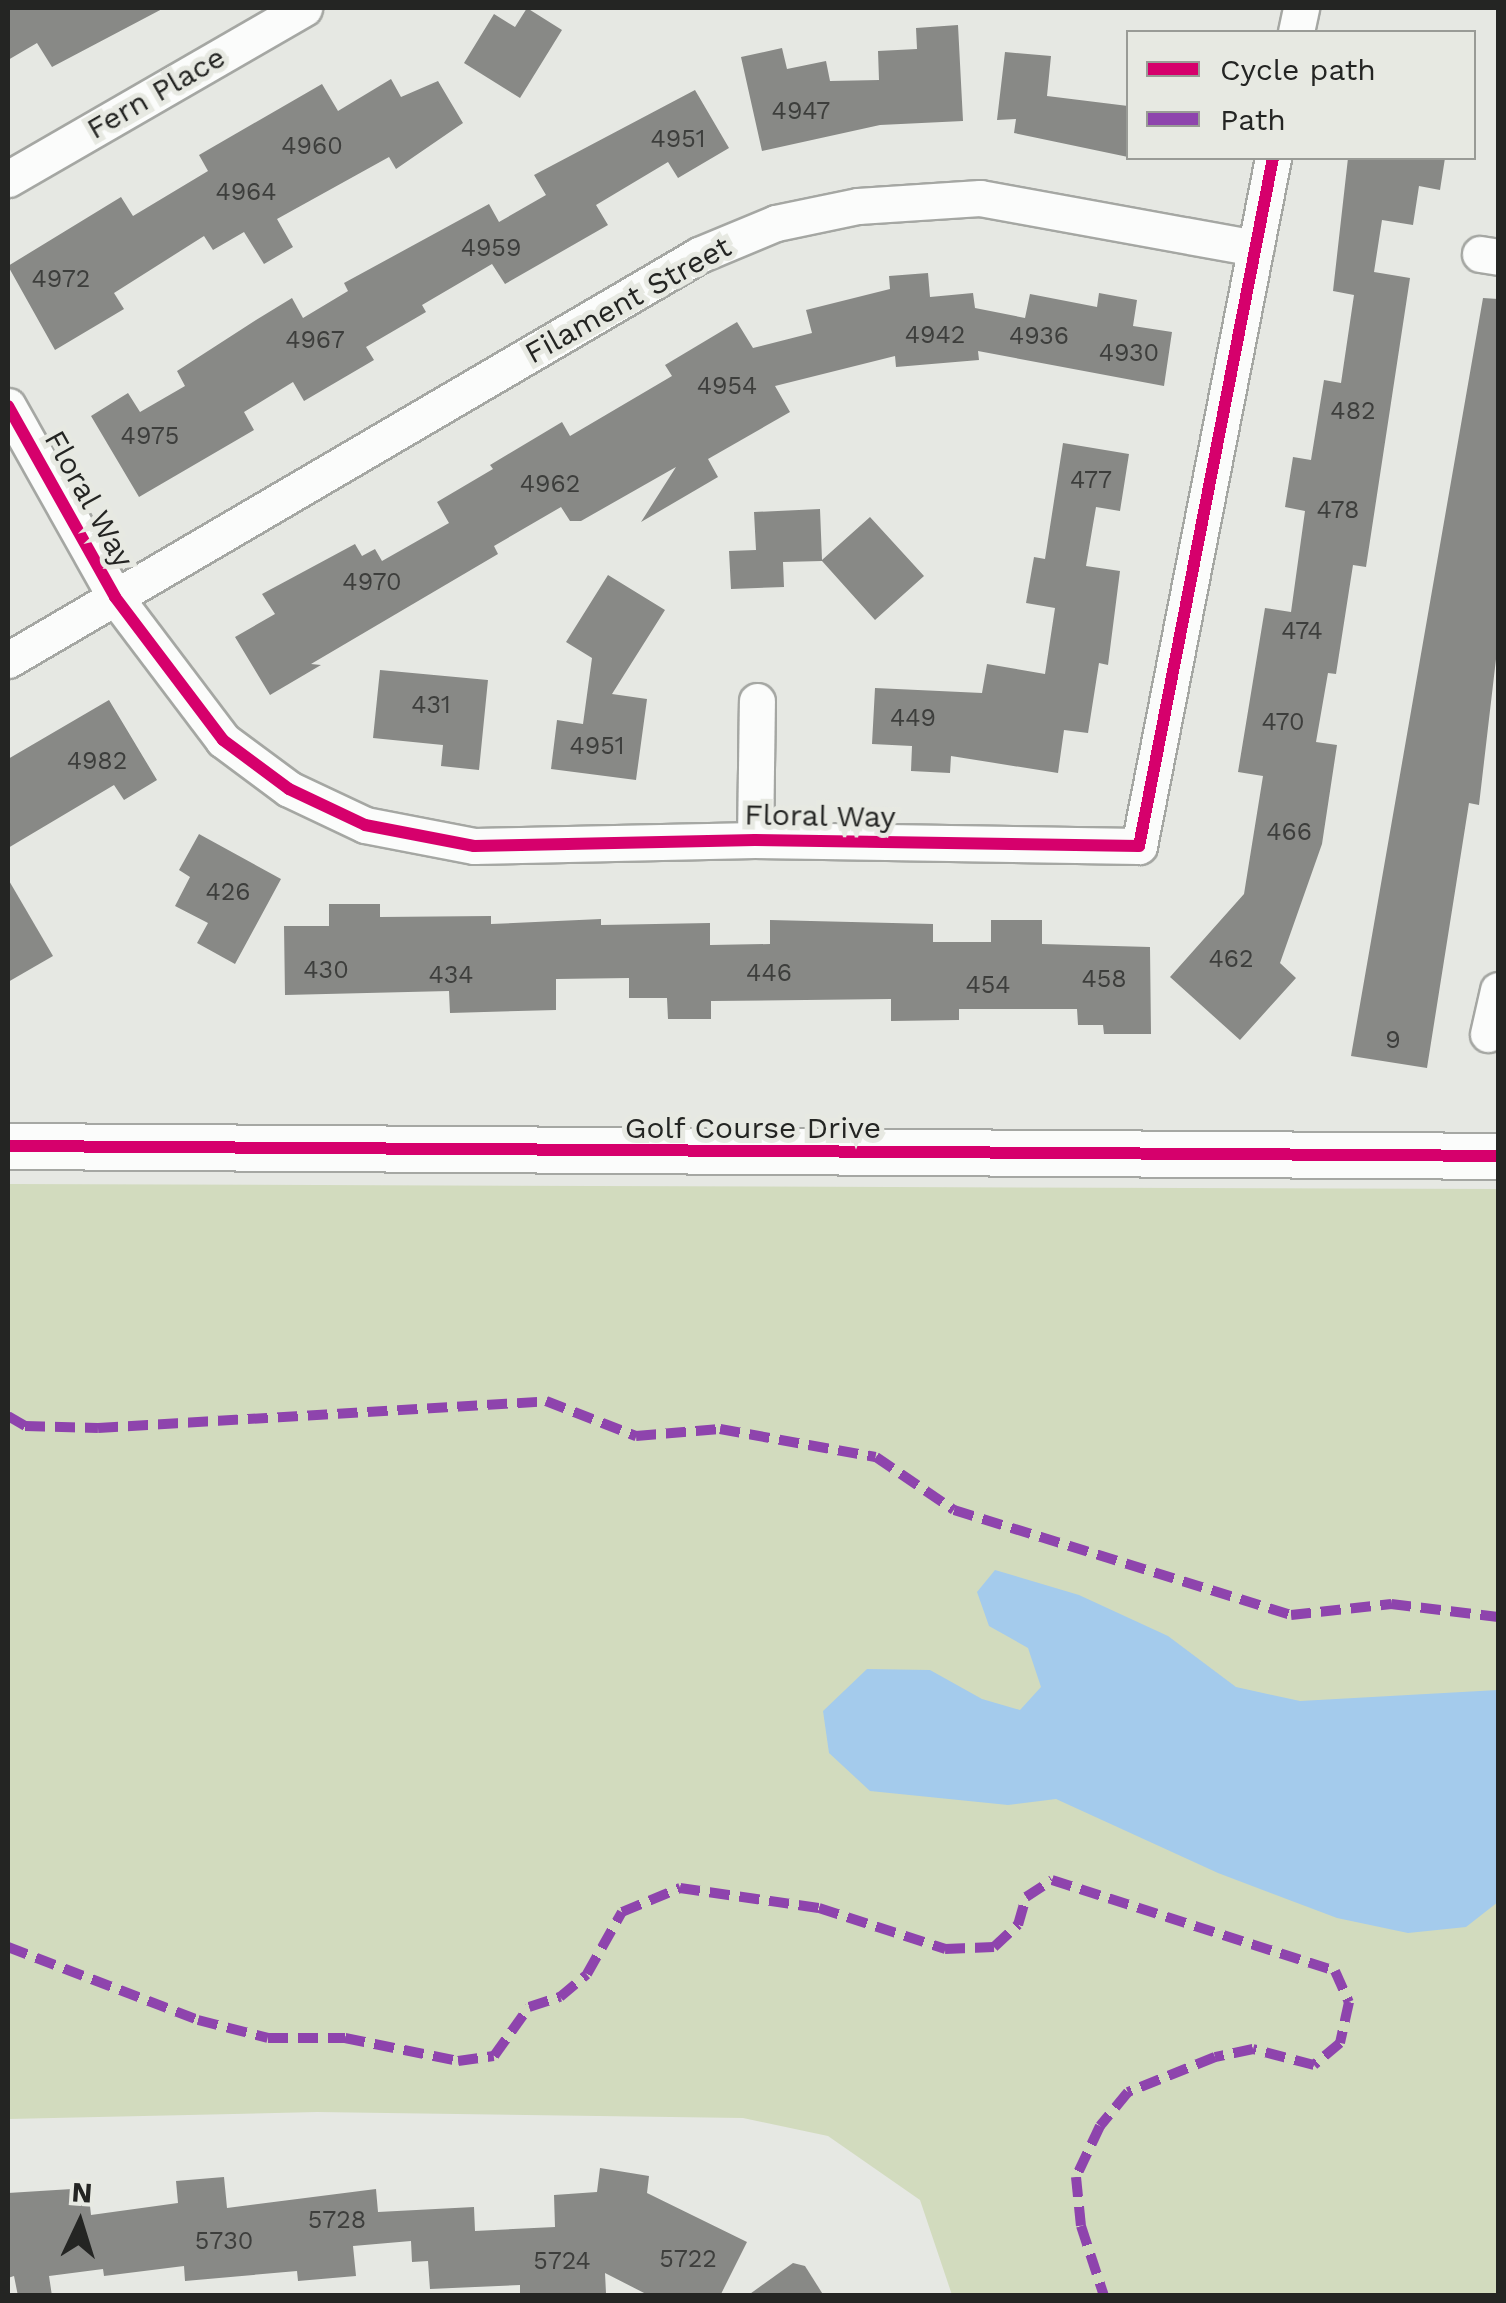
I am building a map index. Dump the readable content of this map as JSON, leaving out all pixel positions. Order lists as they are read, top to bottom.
{
  "streets": {
    "street": [
      "Fern Place",
      "Filament Street",
      "Floral Way",
      "Golf Course Drive"
    ]
  },
  "crossings": [
    ["Filament Street", "Floral Way"]
  ],
  "house_numbers": [
    "4947",
    "4951",
    "4960",
    "4964",
    "4959",
    "4972",
    "4942",
    "4936",
    "4967",
    "4930",
    "4954",
    "482",
    "4975",
    "477",
    "4962",
    "478",
    "4970",
    "474",
    "431",
    "449",
    "470",
    "4951",
    "4982",
    "466",
    "426",
    "462",
    "430",
    "446",
    "434",
    "458",
    "454",
    "9",
    "5728",
    "5730",
    "5722",
    "5724"
  ],
  "legend": ["Cycle path", "Path"],
  "north": "top"
}
